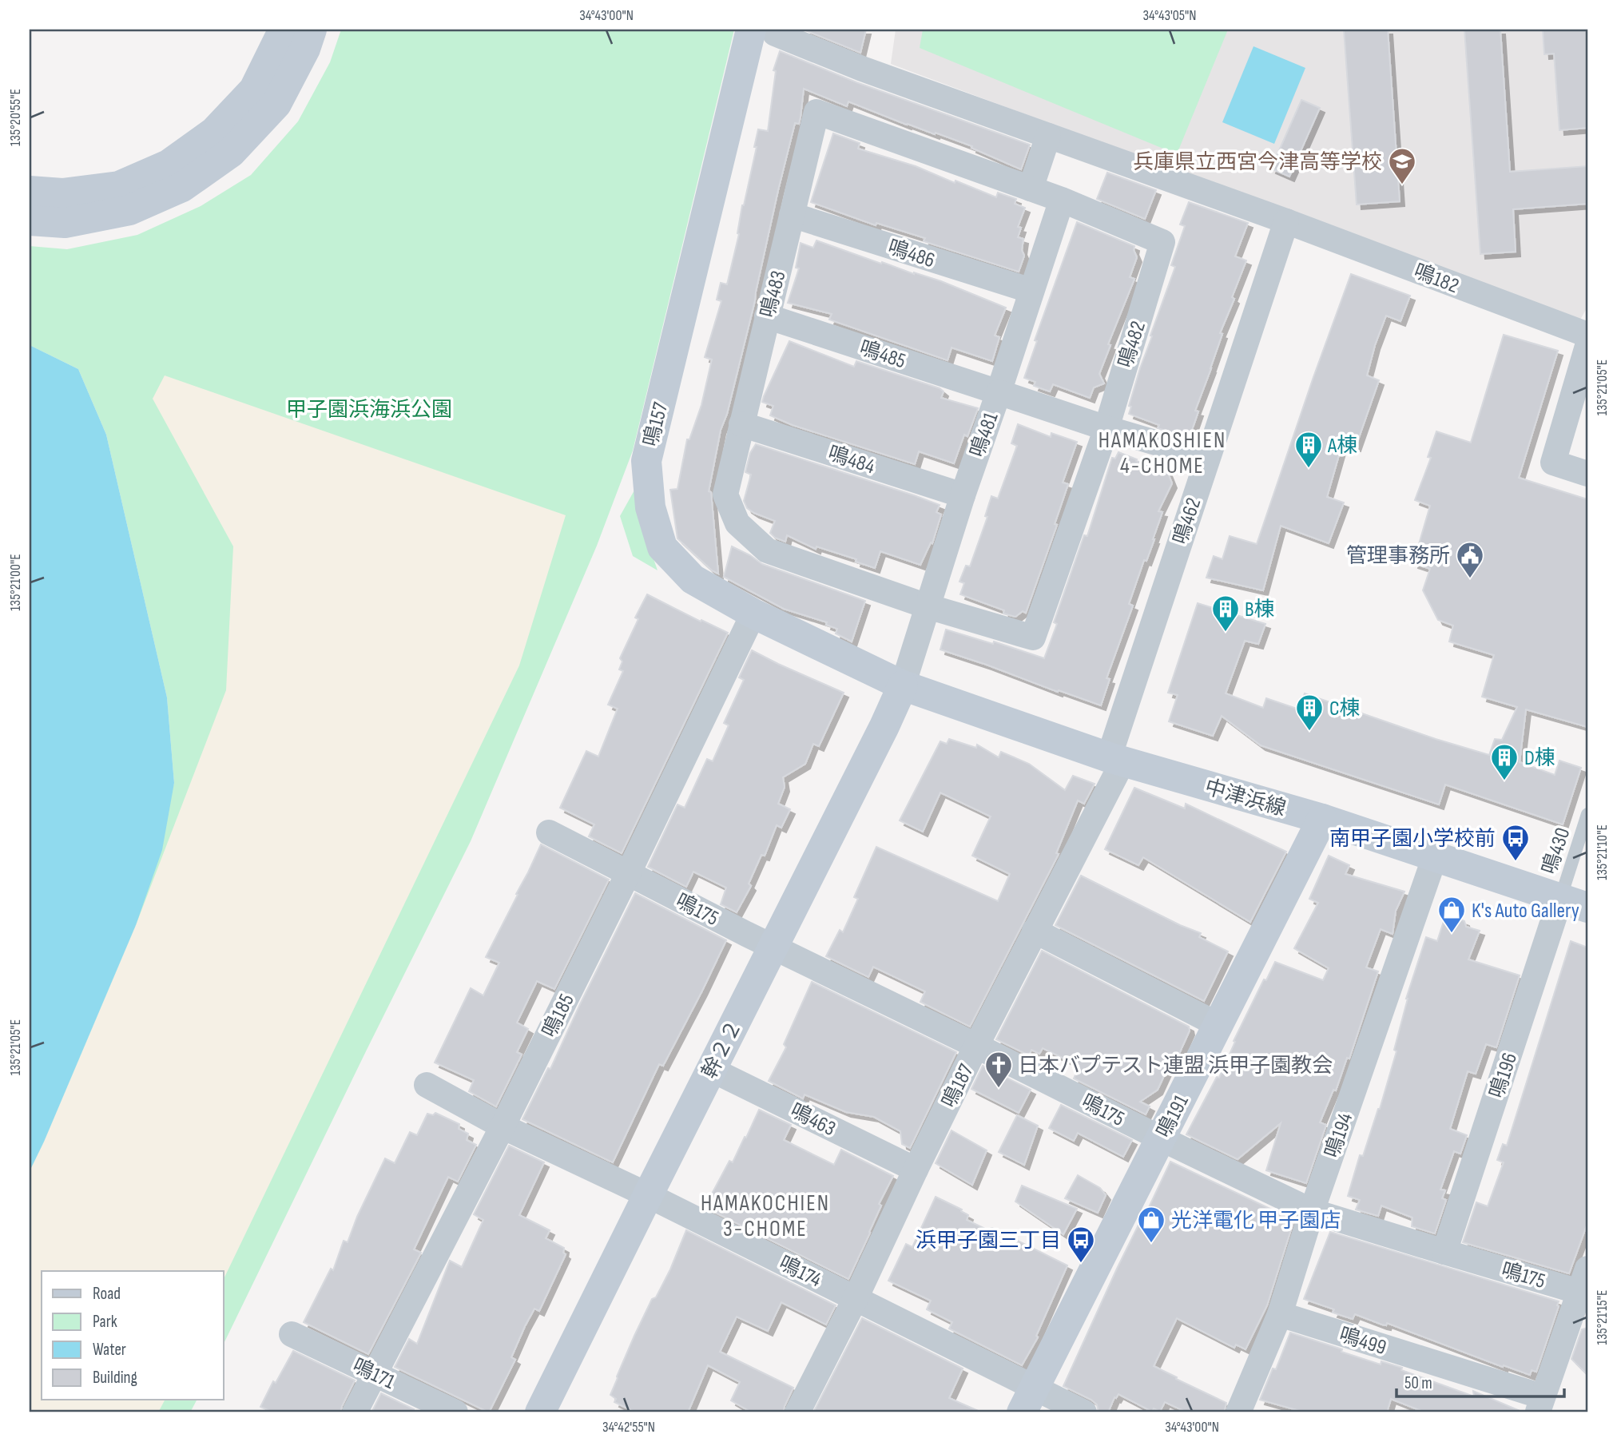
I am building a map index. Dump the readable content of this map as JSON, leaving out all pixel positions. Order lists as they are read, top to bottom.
{
  "streets": {
    "street": [
      "鳴486",
      "鳴182",
      "鳴483",
      "鳴482",
      "鳴485",
      "鳴157",
      "鳴481",
      "鳴484",
      "鳴462",
      "中津浜線",
      "鳴175",
      "鳴185",
      "幹２２",
      "鳴196",
      "鳴187",
      "鳴191",
      "鳴463",
      "鳴194",
      "鳴174",
      "鳴499",
      "鳴171"
    ],
    "lane": ["鳴430"]
  },
  "crossings": [
    ["鳴486", "鳴483"],
    ["鳴182", "鳴157"],
    ["鳴182", "鳴462"],
    ["鳴483", "鳴482"],
    ["鳴483", "鳴485"],
    ["鳴483", "鳴481"],
    ["鳴483", "鳴484"],
    ["鳴482", "鳴481"],
    ["鳴485", "鳴481"],
    ["鳴157", "鳴481"],
    ["鳴157", "中津浜線"],
    ["鳴157", "鳴185"],
    ["鳴157", "幹２２"],
    ["鳴481", "鳴484"],
    ["鳴481", "鳴462"],
    ["鳴481", "中津浜線"],
    ["鳴481", "幹２２"],
    ["鳴462", "中津浜線"],
    ["鳴462", "鳴187"],
    ["中津浜線", "鳴430"],
    ["中津浜線", "幹２２"],
    ["中津浜線", "鳴196"],
    ["中津浜線", "鳴187"],
    ["中津浜線", "鳴191"],
    ["中津浜線", "鳴194"],
    ["鳴430", "鳴196"],
    ["鳴175", "鳴185"],
    ["鳴175", "幹２２"],
    ["鳴175", "鳴196"],
    ["鳴175", "鳴187"],
    ["鳴175", "鳴191"],
    ["鳴175", "鳴194"],
    ["鳴185", "鳴174"],
    ["鳴185", "鳴171"],
    ["幹２２", "鳴463"],
    ["幹２２", "鳴174"],
    ["鳴187", "鳴463"],
    ["鳴187", "鳴174"],
    ["鳴191", "鳴174"],
    ["鳴194", "鳴499"]
  ],
  "districts": ["HAMAKOSHIEN 4-CHOME", "HAMAKOCHIEN 3-CHOME"],
  "parks": ["甲子園浜海浜公園"],
  "places": {
    "school or university": ["兵庫県立西宮今津高等学校"],
    "building": [
      "A棟",
      "B棟",
      "C棟",
      "D棟"
    ],
    "public building": ["管理事務所"],
    "bus stop": ["南甲子園小学校前", "浜甲子園三丁目"],
    "shop": ["K's Auto Gallery", "光洋電化 甲子園店"],
    "church": ["日本バプテスト連盟 浜甲子園教会"]
  },
  "legend": [
    "Road",
    "Park",
    "Water",
    "Building"
  ],
  "scale_bar": "50 m",
  "coordinates": [
    "34°43'00\"N",
    "34°43'05\"N",
    "135°20'55\"E",
    "135°21'05\"E",
    "135°21'00\"E",
    "135°21'10\"E",
    "135°21'15\"E",
    "34°42'55\"N"
  ]
}
